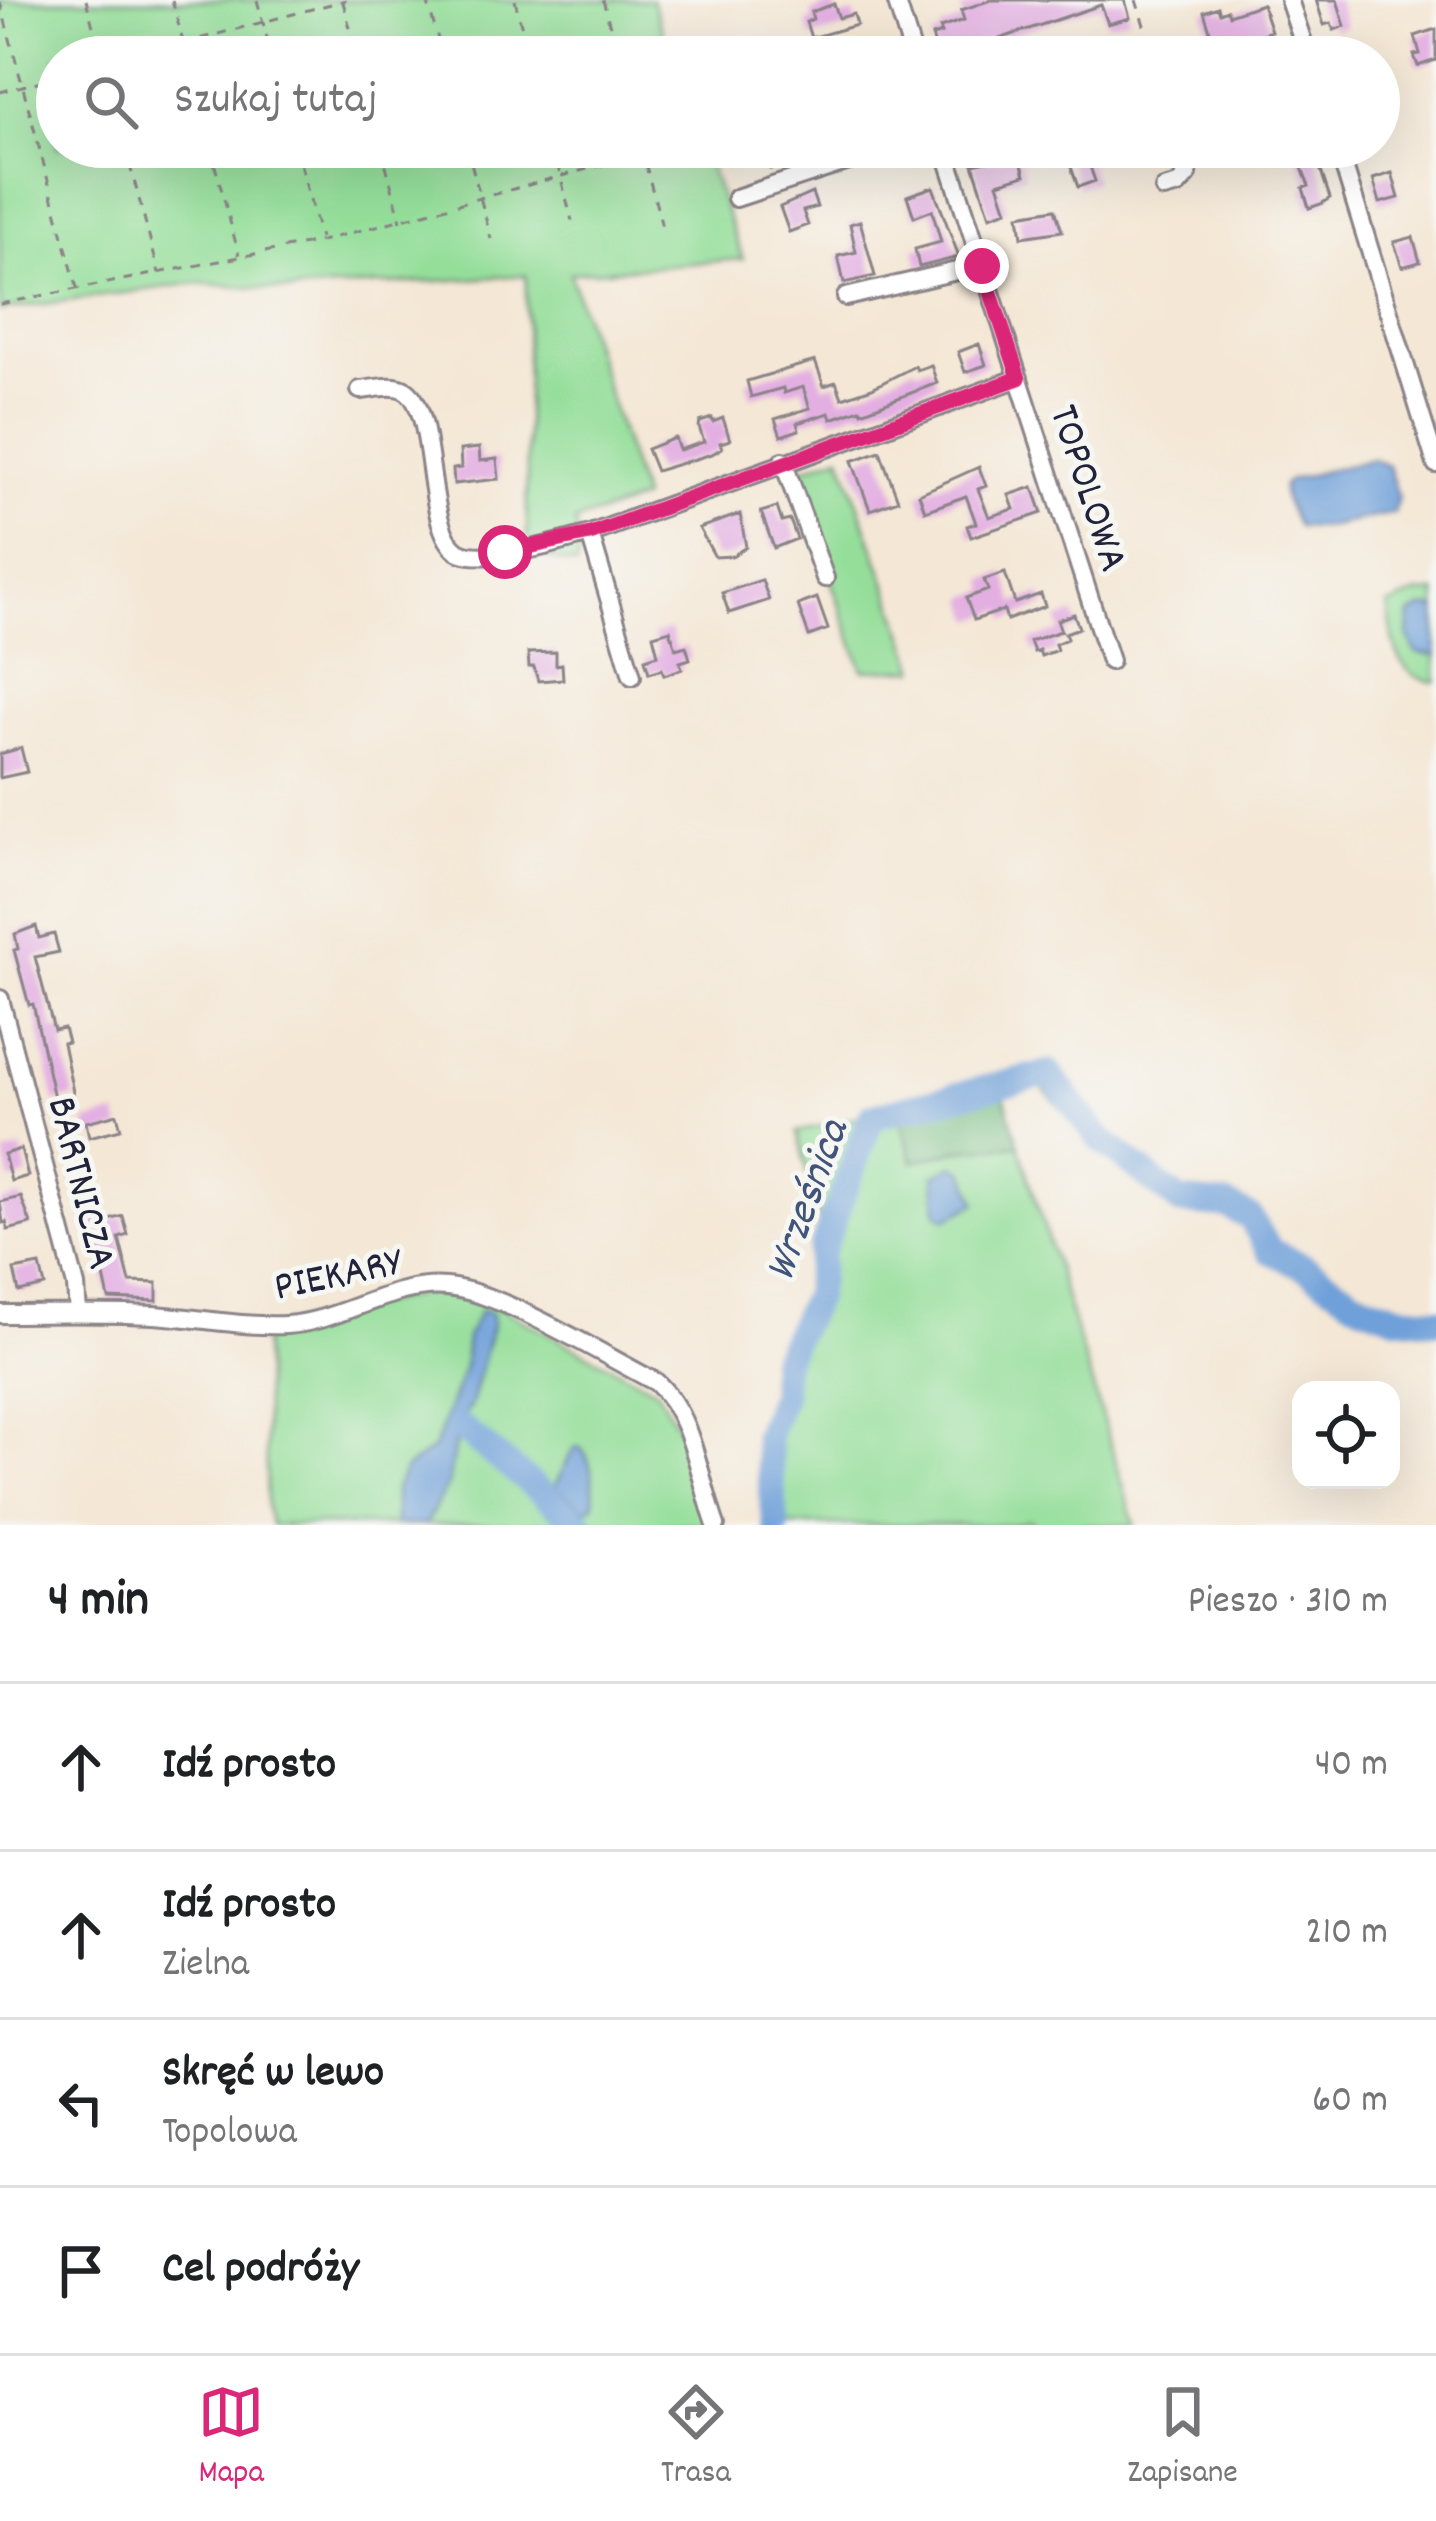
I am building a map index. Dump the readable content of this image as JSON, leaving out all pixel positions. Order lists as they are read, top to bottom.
{
  "streets": {
    "street": ["TOPOLOWA", "BARTNICZA", "PIEKARY"]
  },
  "crossings": [
    ["BARTNICZA", "PIEKARY"]
  ],
  "water": ["Wrześnica"],
  "page": {
    "search": "Szukaj tutaj",
    "heading": ["4 min", "Pieszo · 310 m"],
    "list": [
      ["Idź prosto", "40 m"],
      ["Idź prosto", "Zielna", "210 m"],
      ["Skręć w lewo", "Topolowa", "60 m"],
      "Cel podróży"
    ],
    "nav": ["Mapa", "Trasa", "Zapisane"]
  }
}
